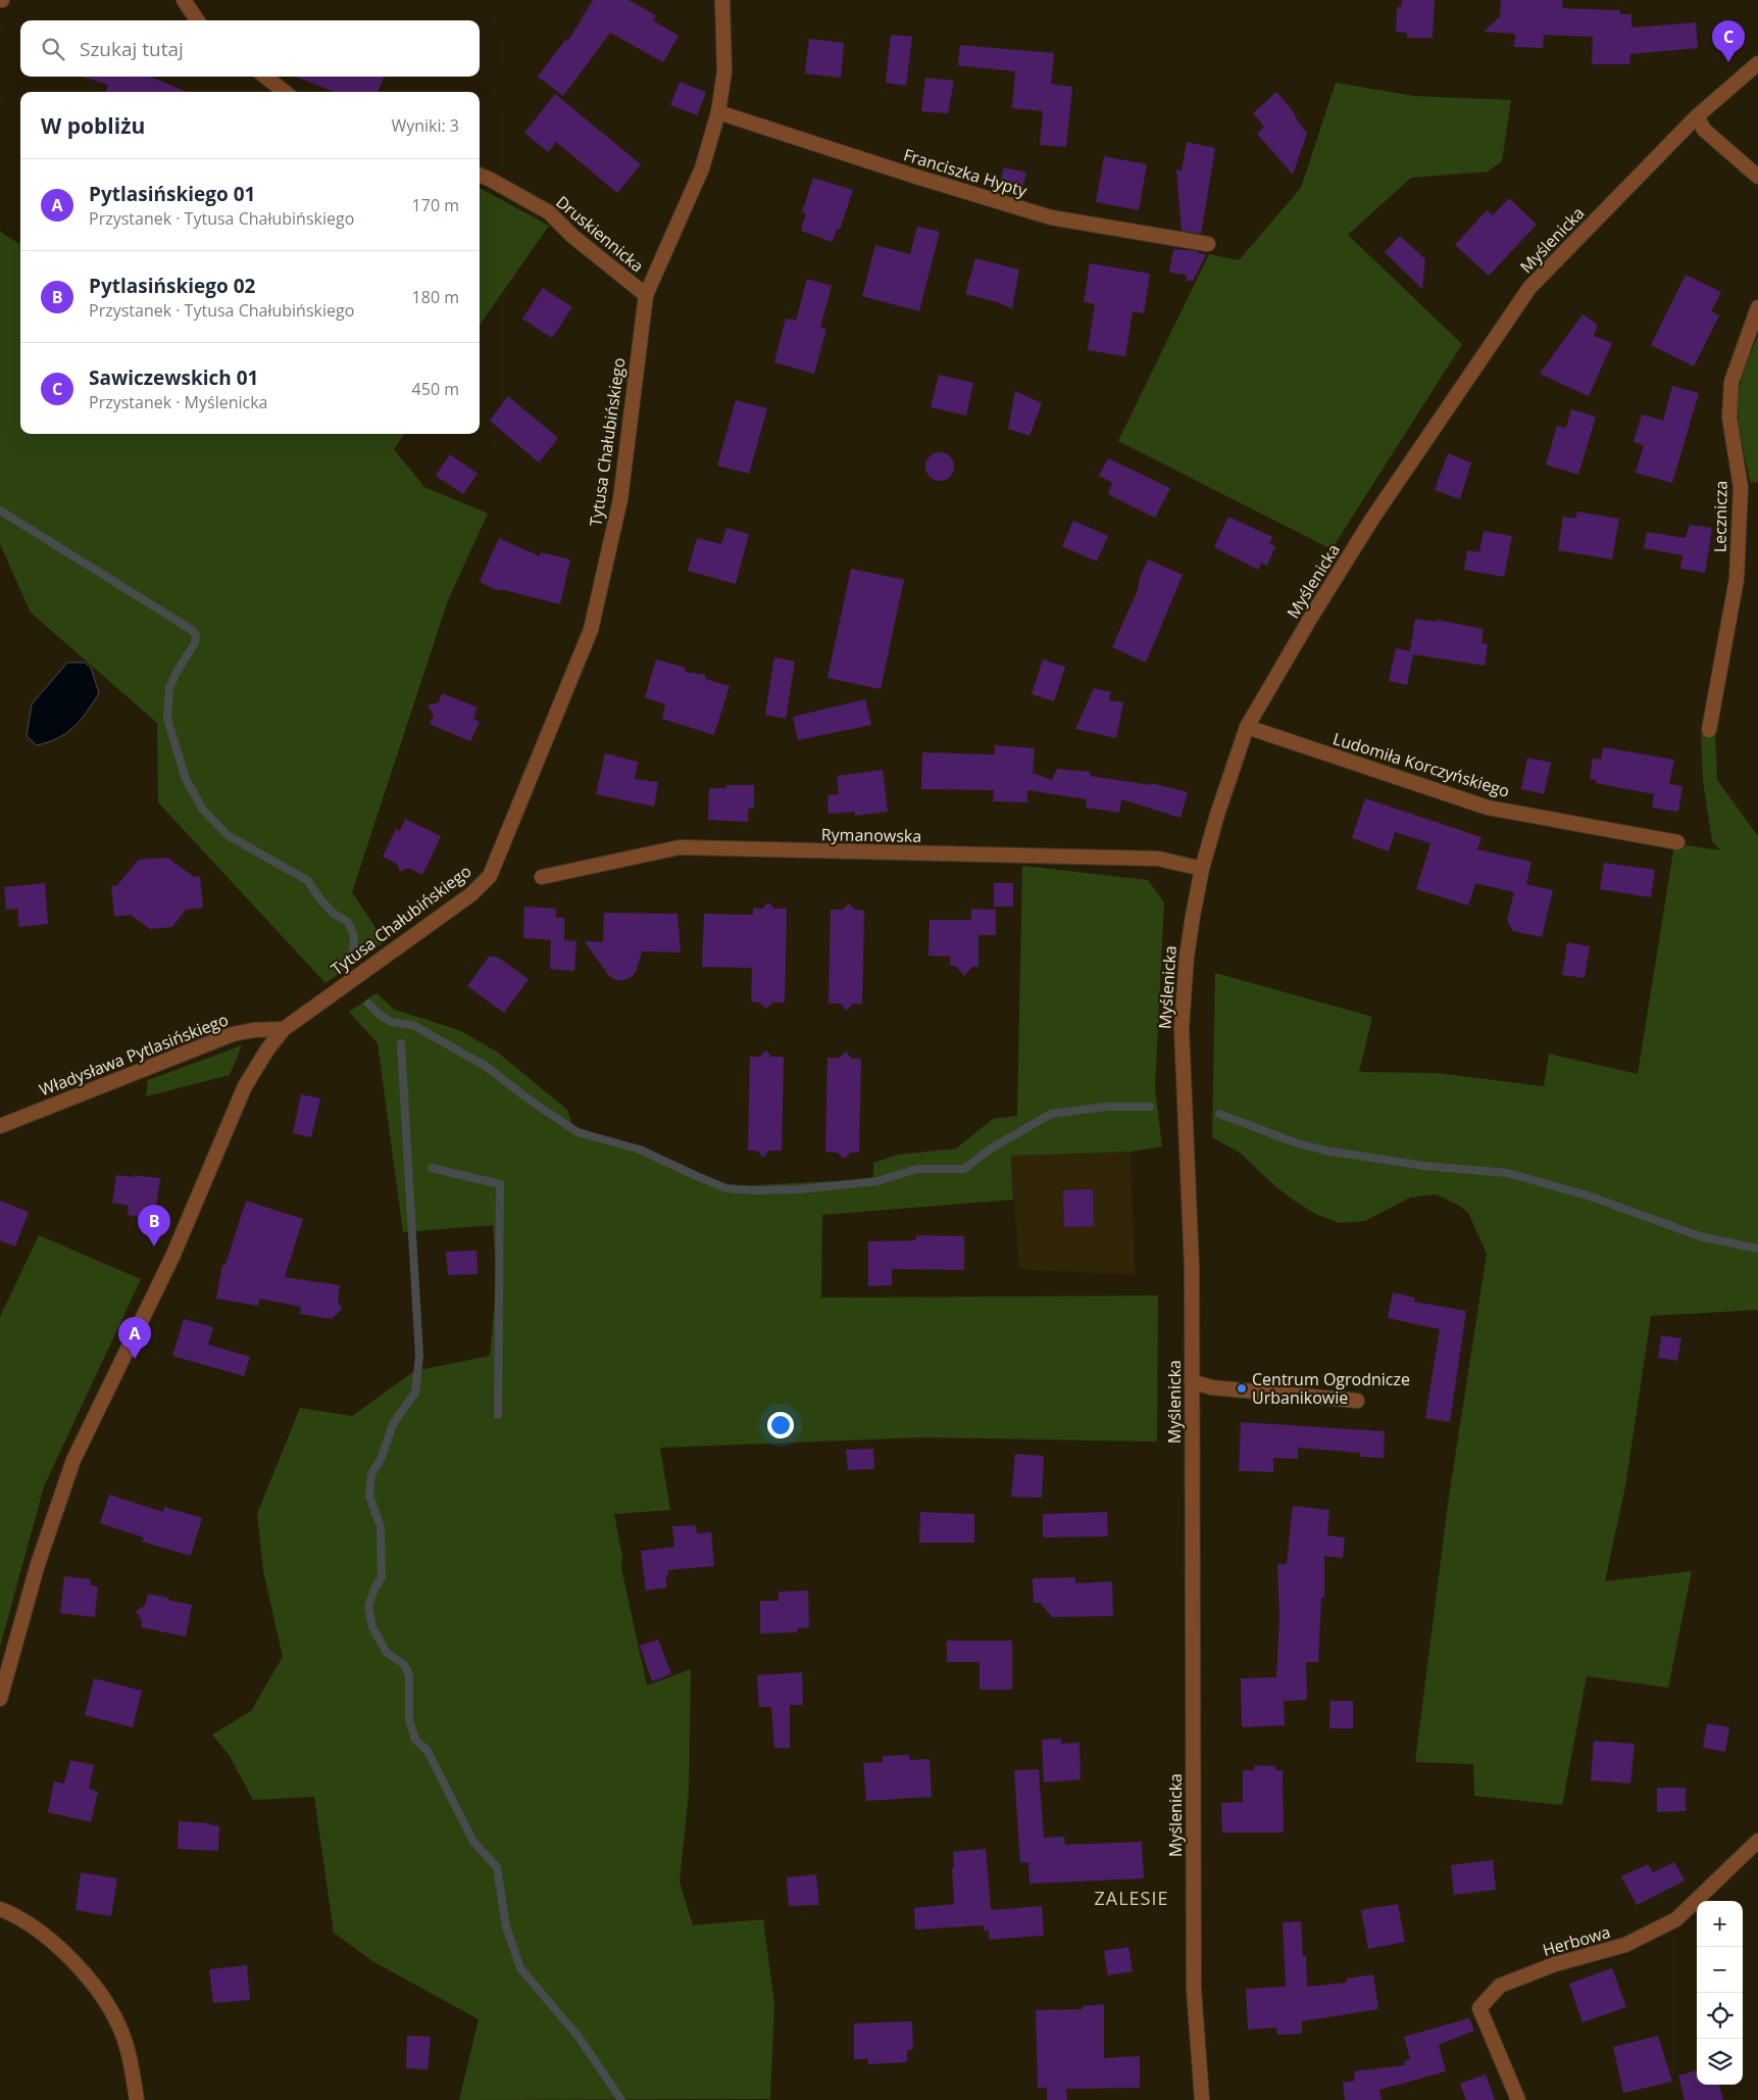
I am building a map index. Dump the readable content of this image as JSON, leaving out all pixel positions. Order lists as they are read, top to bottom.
{
  "streets": {
    "street": [
      "Franciszka Hypty",
      "Druskiennicka",
      "Myślenicka",
      "Tytusa Chałubińskiego",
      "Lecznicza",
      "Ludomiła Korczyńskiego",
      "Rymanowska",
      "Władysława Pytlasińskiego",
      "Herbowa"
    ]
  },
  "crossings": [
    ["Franciszka Hypty", "Tytusa Chałubińskiego"],
    ["Druskiennicka", "Tytusa Chałubińskiego"],
    ["Myślenicka", "Ludomiła Korczyńskiego"],
    ["Myślenicka", "Rymanowska"],
    ["Tytusa Chałubińskiego", "Władysława Pytlasińskiego"]
  ],
  "districts": ["ZALESIE"],
  "places": ["Centrum Ogrodnicze Urbanikowie"],
  "page": {
    "pins": ["C", "B", "A"],
    "search": "Szukaj tutaj",
    "heading": ["W pobliżu", "Wyniki: 3"],
    "list": [
      {
        "mark": "A",
        "name": "Pytlasińskiego 01",
        "note": "Przystanek · Tytusa Chałubińskiego",
        "value": "170 m"
      },
      {
        "mark": "B",
        "name": "Pytlasińskiego 02",
        "note": "Przystanek · Tytusa Chałubińskiego",
        "value": "180 m"
      },
      {
        "mark": "C",
        "name": "Sawiczewskich 01",
        "note": "Przystanek · Myślenicka",
        "value": "450 m"
      }
    ],
    "map_buttons": ["+", "−"]
  }
}
